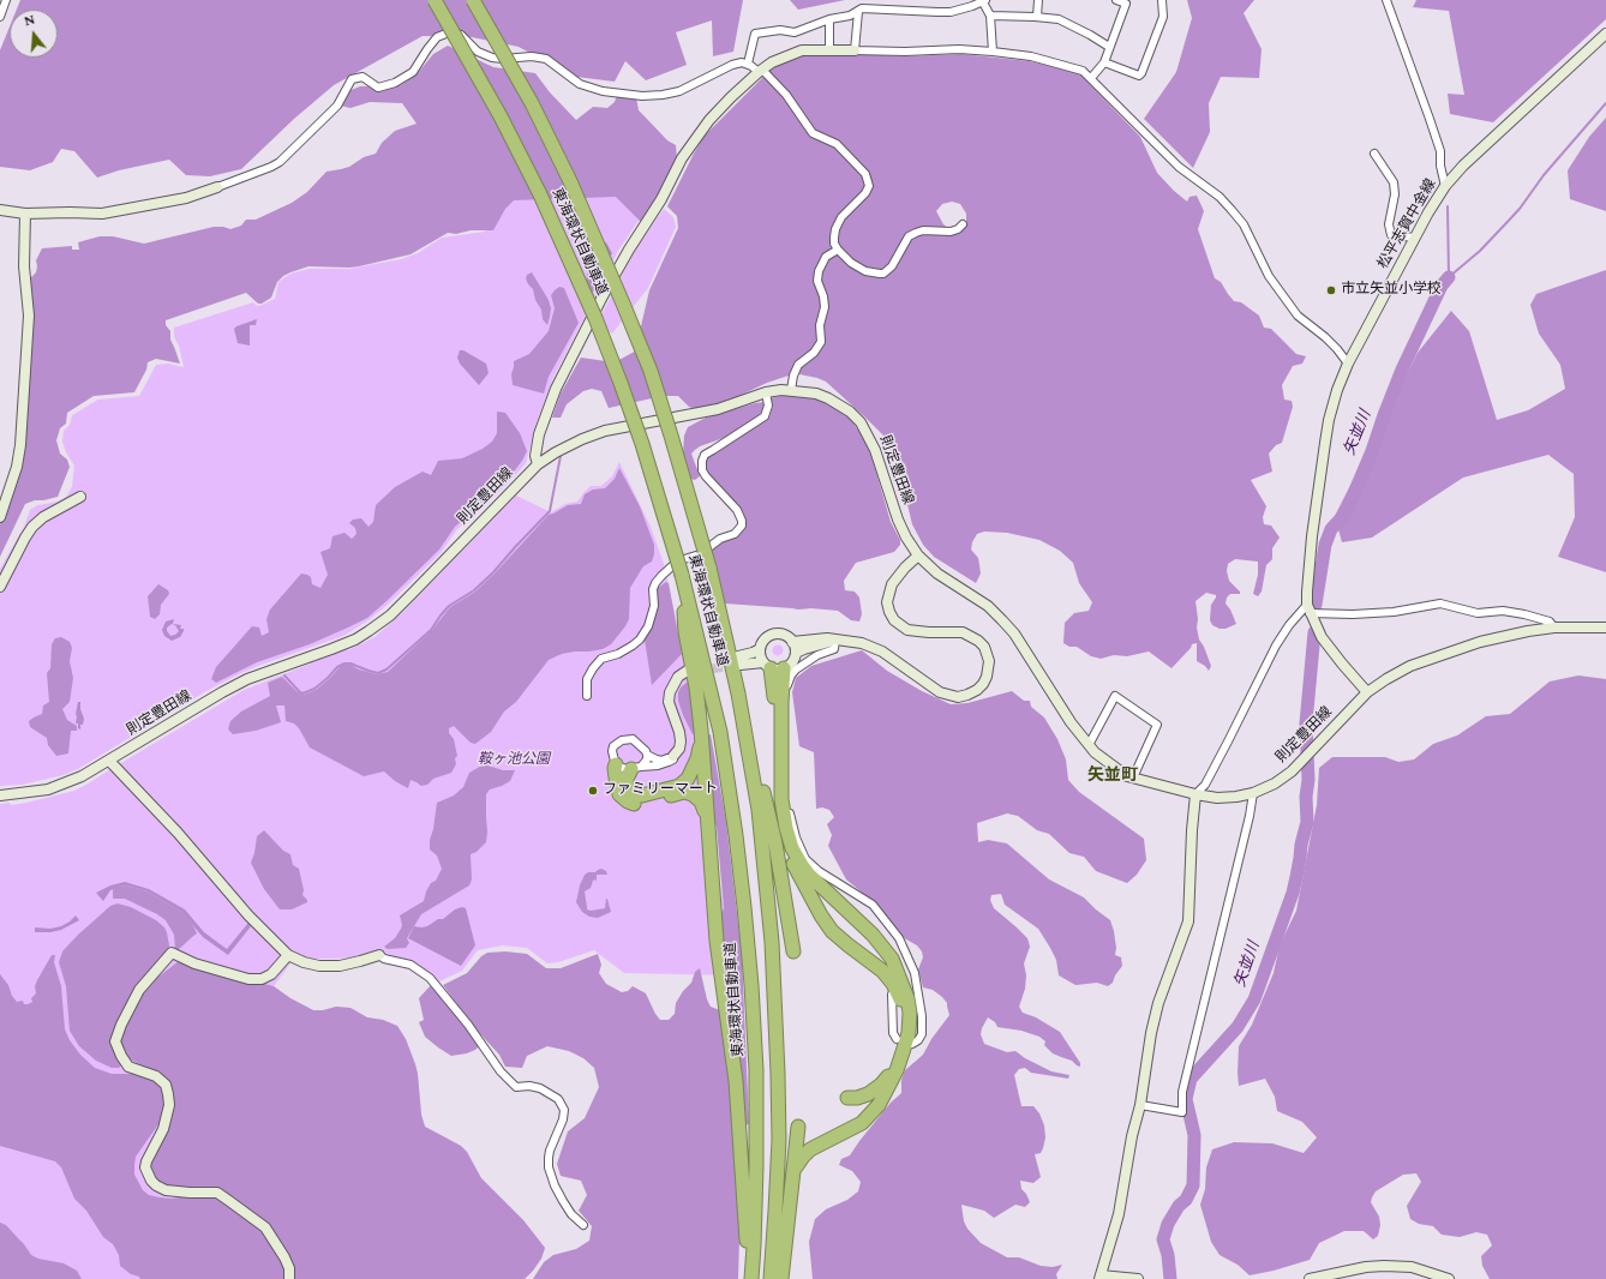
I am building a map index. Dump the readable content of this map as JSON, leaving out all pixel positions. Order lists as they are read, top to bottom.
{
  "streets": {
    "highway": ["東海環状自動車道"],
    "street": ["松平志賀中金線", "則定豊田線"]
  },
  "crossings": [
    ["松平志賀中金線", "則定豊田線"]
  ],
  "districts": ["矢並町"],
  "water": ["矢並川"],
  "parks": ["鞍ヶ池公園"],
  "places": ["市立矢並小学校", "ファミリーマート"],
  "north": "top"
}
